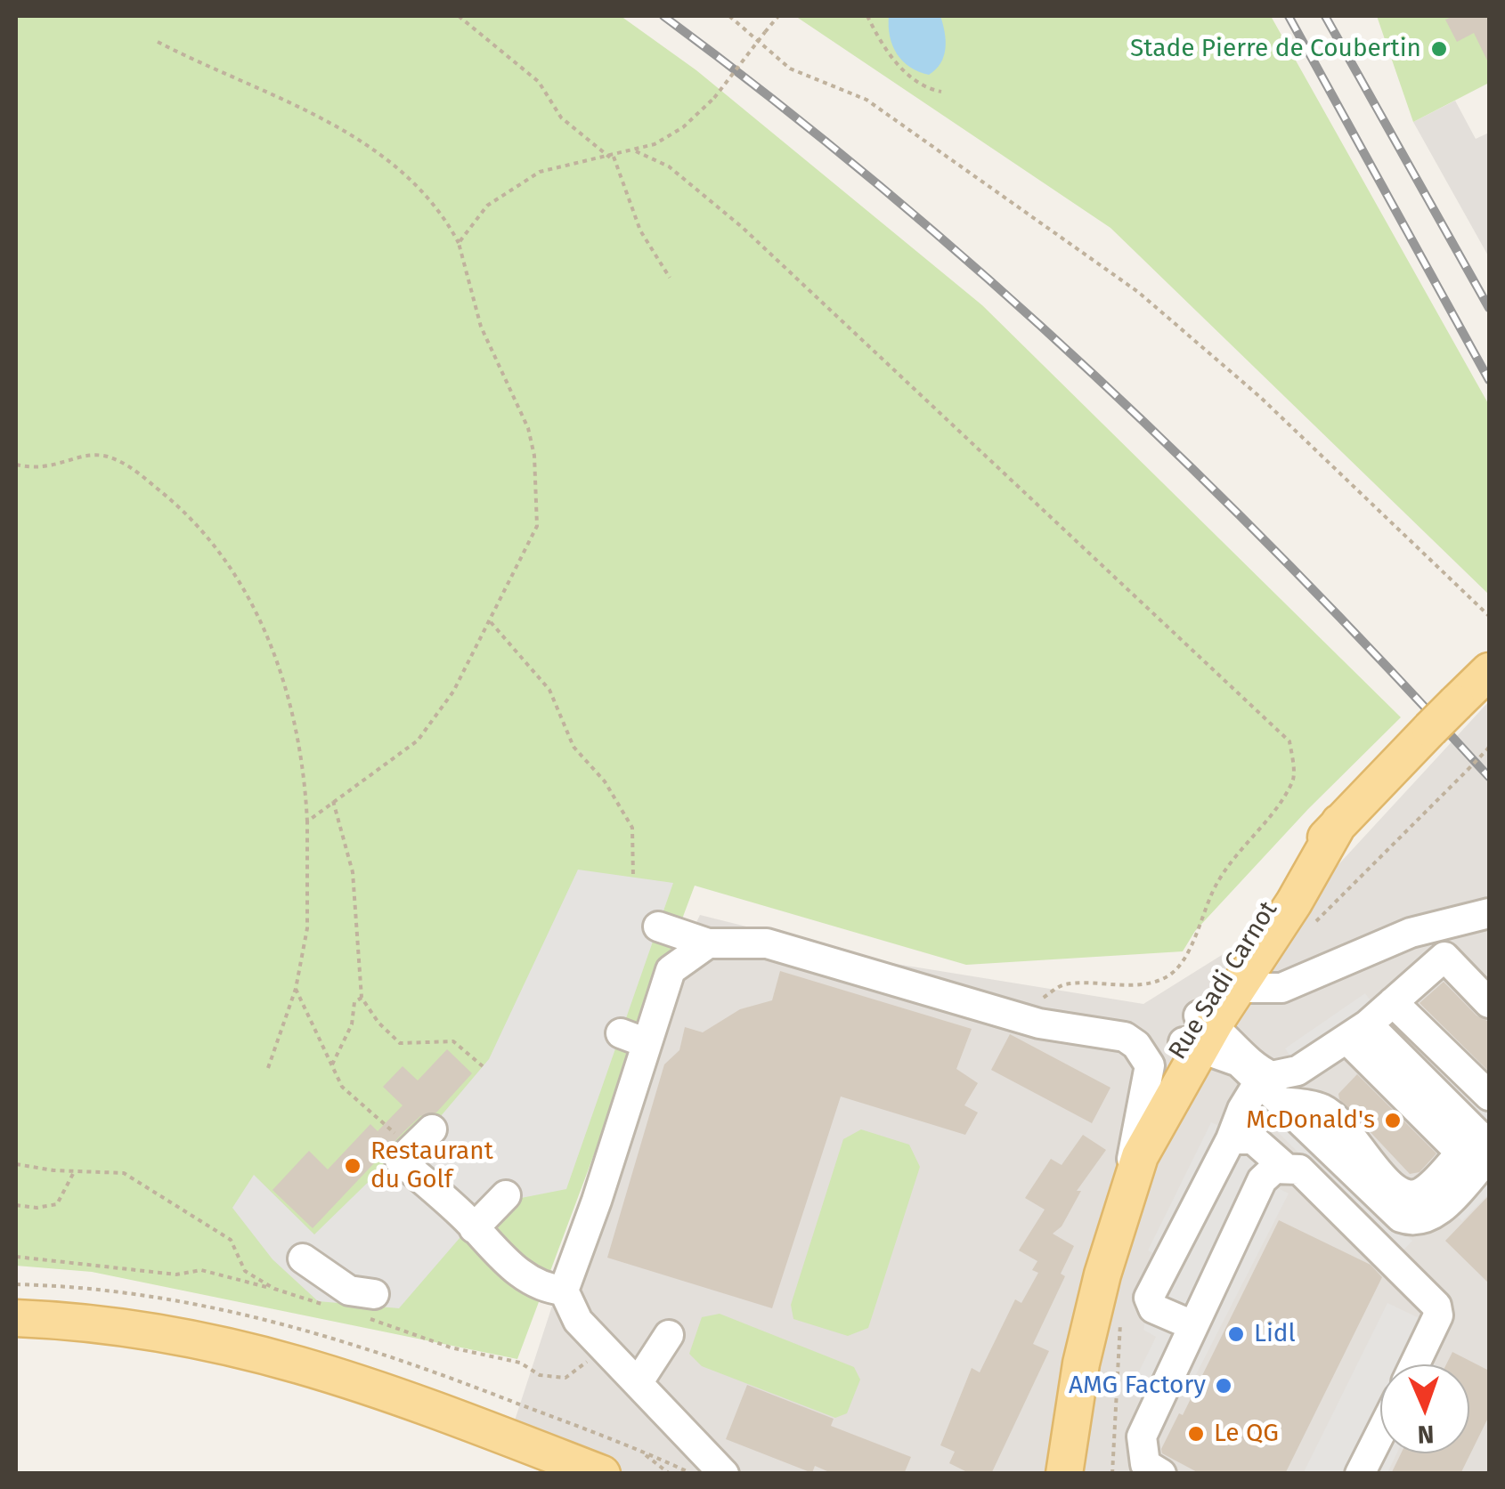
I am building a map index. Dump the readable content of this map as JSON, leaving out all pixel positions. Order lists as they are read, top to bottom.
{
  "streets": {
    "main road": ["Rue Sadi Carnot"]
  },
  "places": [
    "Stade Pierre de Coubertin",
    "McDonald's",
    "Restaurant du Golf",
    "Lidl",
    "AMG Factory",
    "Le QG"
  ],
  "north": "bottom"
}
